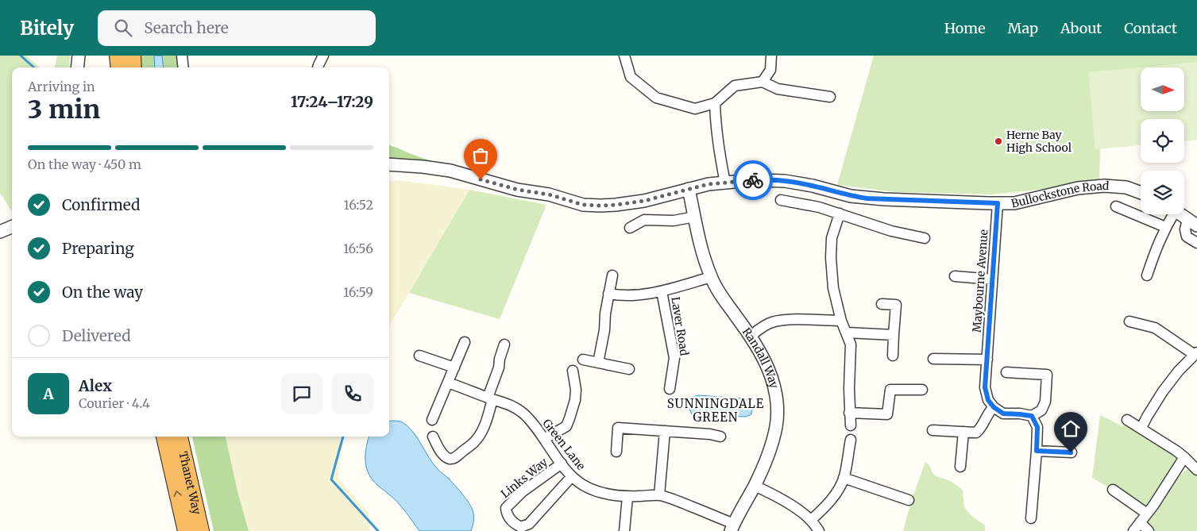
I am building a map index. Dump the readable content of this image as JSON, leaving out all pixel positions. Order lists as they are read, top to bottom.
{
  "streets": {
    "highway": ["Thanet Way"],
    "street": [
      "Bullockstone Road",
      "Maybourne Avenue",
      "Laver Road",
      "Randall Way",
      "Green Lane",
      "Links Way"
    ]
  },
  "crossings": [
    ["Bullockstone Road", "Maybourne Avenue"],
    ["Bullockstone Road", "Randall Way"],
    ["Laver Road", "Randall Way"],
    ["Randall Way", "Green Lane"],
    ["Green Lane", "Links Way"]
  ],
  "districts": ["SUNNINGDALE GREEN"],
  "places": ["Herne Bay High School"],
  "north": "right",
  "page": {
    "header": "Bitely",
    "search": "Search here",
    "nav": [
      "Home",
      "Map",
      "About",
      "Contact"
    ],
    "heading": ["3 min", "Arriving in", "17:24–17:29"],
    "panel": ["Alex", "Courier · 4.4"],
    "bar": "On the way · 450 m",
    "list": [
      ["Confirmed", "16:52"],
      ["Preparing", "16:56"],
      ["On the way", "16:59"],
      "Delivered"
    ],
    "round": "A"
  }
}
